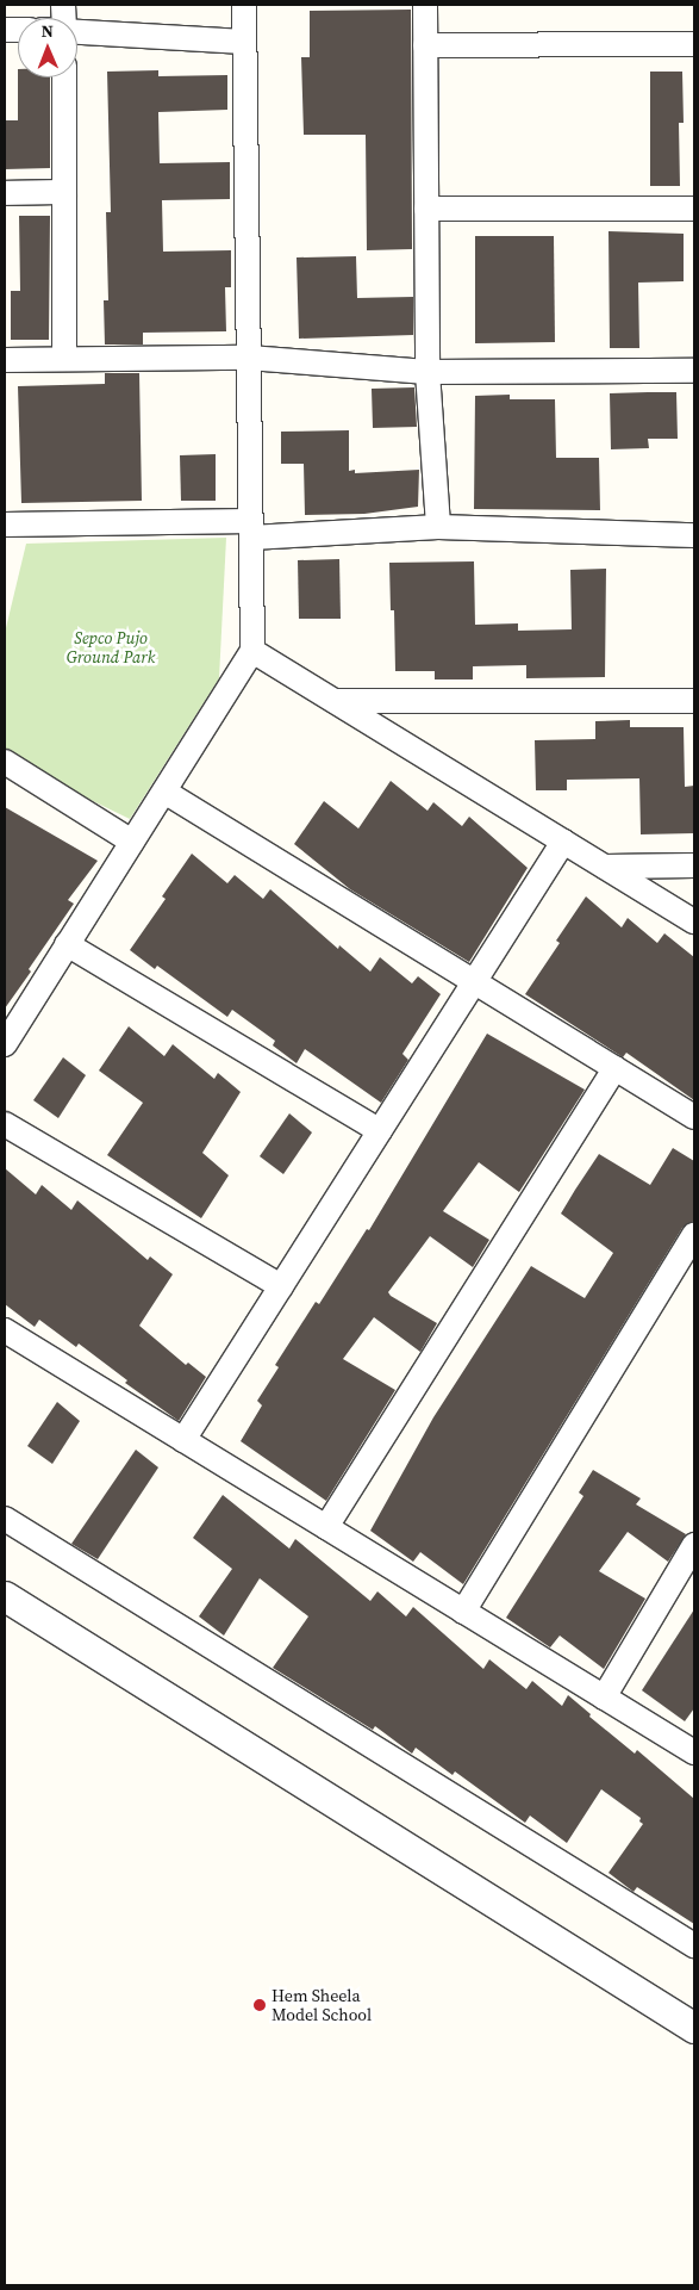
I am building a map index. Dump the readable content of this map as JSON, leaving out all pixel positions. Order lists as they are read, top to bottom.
{
  "parks": ["Sepco Pujo Ground Park"],
  "places": ["Hem Sheela Model School"],
  "north": "top"
}
